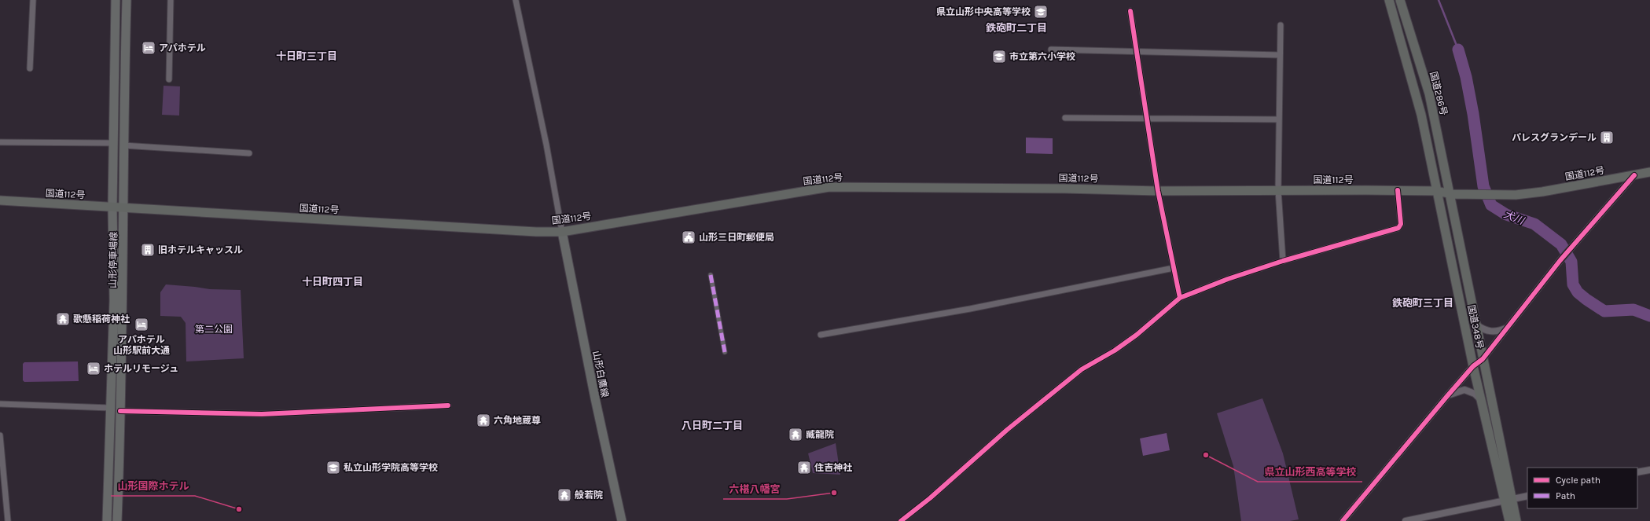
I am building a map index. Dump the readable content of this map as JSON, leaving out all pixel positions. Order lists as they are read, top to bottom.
{
  "streets": {
    "highway": ["国道286号", "国道112号", "国道348号"],
    "main road": ["山形停車場線", "山形白鷹線"]
  },
  "crossings": [
    ["国道286号", "国道112号"],
    ["国道286号", "国道348号"],
    ["国道112号", "山形停車場線"],
    ["国道112号", "国道348号"],
    ["国道112号", "山形白鷹線"]
  ],
  "districts": [
    "鉄砲町二丁目",
    "十日町三丁目",
    "十日町四丁目",
    "鉄砲町三丁目",
    "八日町二丁目"
  ],
  "water": ["犬川"],
  "parks": ["第二公園"],
  "places": {
    "school or university": ["県立山形中央高等学校", "市立第六小学校", "私立山形学院高等学校"],
    "hotel": ["アパホテル", "アパホテル 山形駅前大通", "ホテルリモージュ"],
    "building": ["パレスグランデール", "旧ホテルキャッスル"],
    "public building": ["山形三日町郵便局"],
    "temple": [
      "歌懸稲荷神社",
      "六角地蔵尊",
      "臧龍院",
      "住吉神社",
      "般若院"
    ],
    "other": ["県立山形西高等学校", "六椹八幡宮", "山形国際ホテル"]
  },
  "legend": ["Cycle path", "Path"]
}
